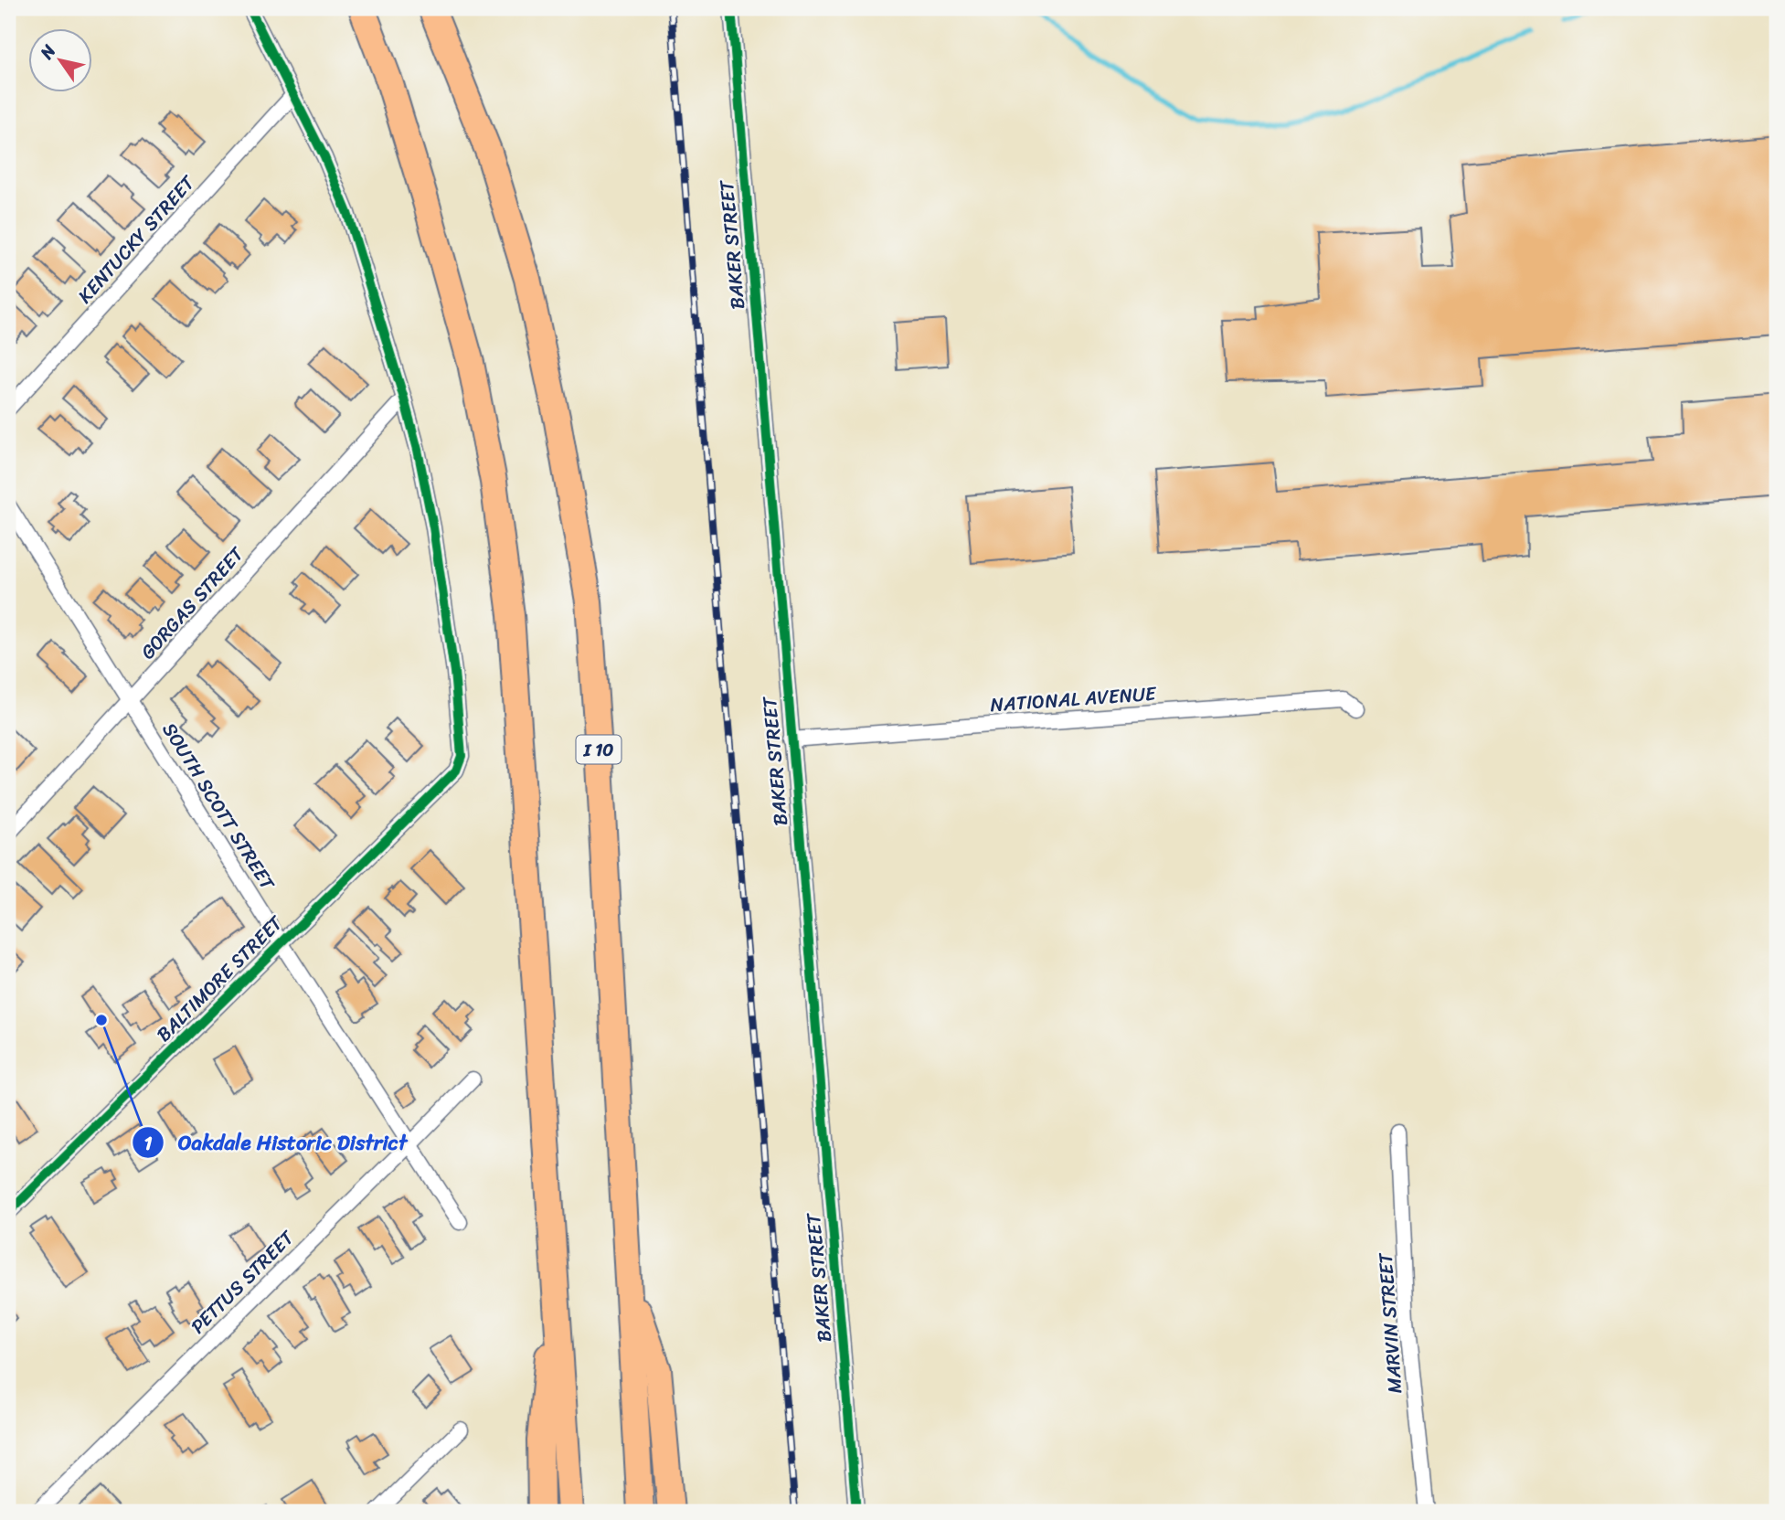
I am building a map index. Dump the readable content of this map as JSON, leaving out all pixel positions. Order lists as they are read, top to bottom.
{
  "streets": {
    "highway": ["I 10"],
    "street": [
      "KENTUCKY STREET",
      "BAKER STREET",
      "GORGAS STREET",
      "NATIONAL AVENUE",
      "SOUTH SCOTT STREET",
      "BALTIMORE STREET",
      "PETTUS STREET",
      "MARVIN STREET"
    ]
  },
  "crossings": [
    ["BAKER STREET", "NATIONAL AVENUE"],
    ["GORGAS STREET", "SOUTH SCOTT STREET"],
    ["GORGAS STREET", "BALTIMORE STREET"],
    ["SOUTH SCOTT STREET", "BALTIMORE STREET"],
    ["SOUTH SCOTT STREET", "PETTUS STREET"]
  ],
  "places": ["Oakdale Historic District"],
  "north": "top left"
}
